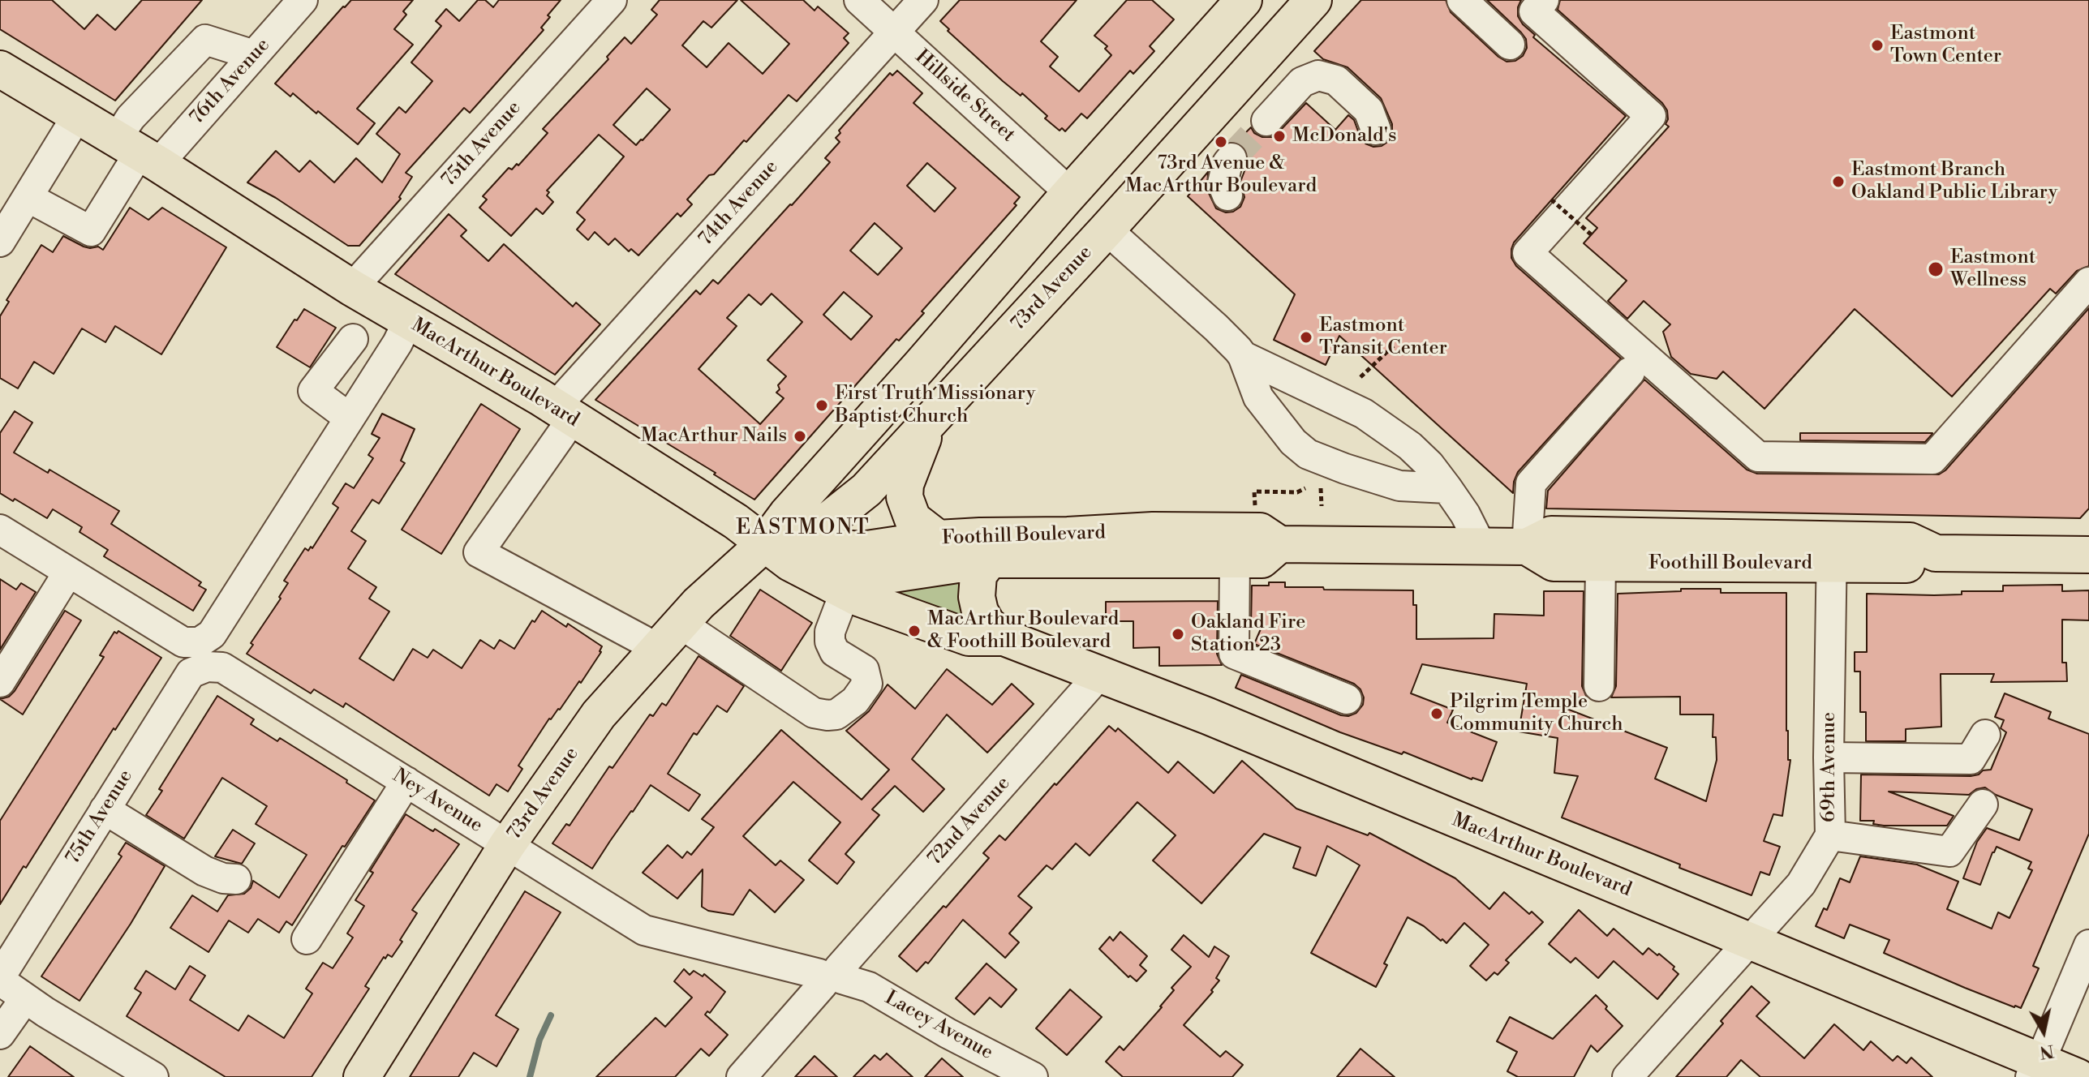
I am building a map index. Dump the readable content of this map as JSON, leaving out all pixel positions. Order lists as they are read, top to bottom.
{
  "streets": {
    "main road": ["73rd Avenue", "MacArthur Boulevard", "Foothill Boulevard"],
    "street": [
      "76th Avenue",
      "Hillside Street",
      "75th Avenue",
      "74th Avenue",
      "69th Avenue",
      "Ney Avenue",
      "72nd Avenue",
      "Lacey Avenue"
    ]
  },
  "crossings": [
    ["76th Avenue", "MacArthur Boulevard"],
    ["Hillside Street", "74th Avenue"],
    ["Hillside Street", "73rd Avenue"],
    ["75th Avenue", "MacArthur Boulevard"],
    ["75th Avenue", "Ney Avenue"],
    ["74th Avenue", "73rd Avenue"],
    ["74th Avenue", "MacArthur Boulevard"],
    ["73rd Avenue", "MacArthur Boulevard"],
    ["73rd Avenue", "Foothill Boulevard"],
    ["73rd Avenue", "Ney Avenue"],
    ["MacArthur Boulevard", "Foothill Boulevard"],
    ["MacArthur Boulevard", "69th Avenue"],
    ["MacArthur Boulevard", "72nd Avenue"],
    ["Foothill Boulevard", "69th Avenue"],
    ["Ney Avenue", "72nd Avenue"],
    ["Ney Avenue", "Lacey Avenue"],
    ["72nd Avenue", "Lacey Avenue"]
  ],
  "districts": ["EASTMONT"],
  "places": [
    "Eastmont Town Center",
    "McDonald's",
    "73rd Avenue & MacArthur Boulevard",
    "Eastmont Branch Oakland Public Library",
    "Eastmont Wellness",
    "Eastmont Transit Center",
    "First Truth Missionary Baptist Church",
    "MacArthur Nails",
    "MacArthur Boulevard & Foothill Boulevard",
    "Oakland Fire Station 23",
    "Pilgrim Temple Community Church"
  ],
  "north": "bottom"
}
